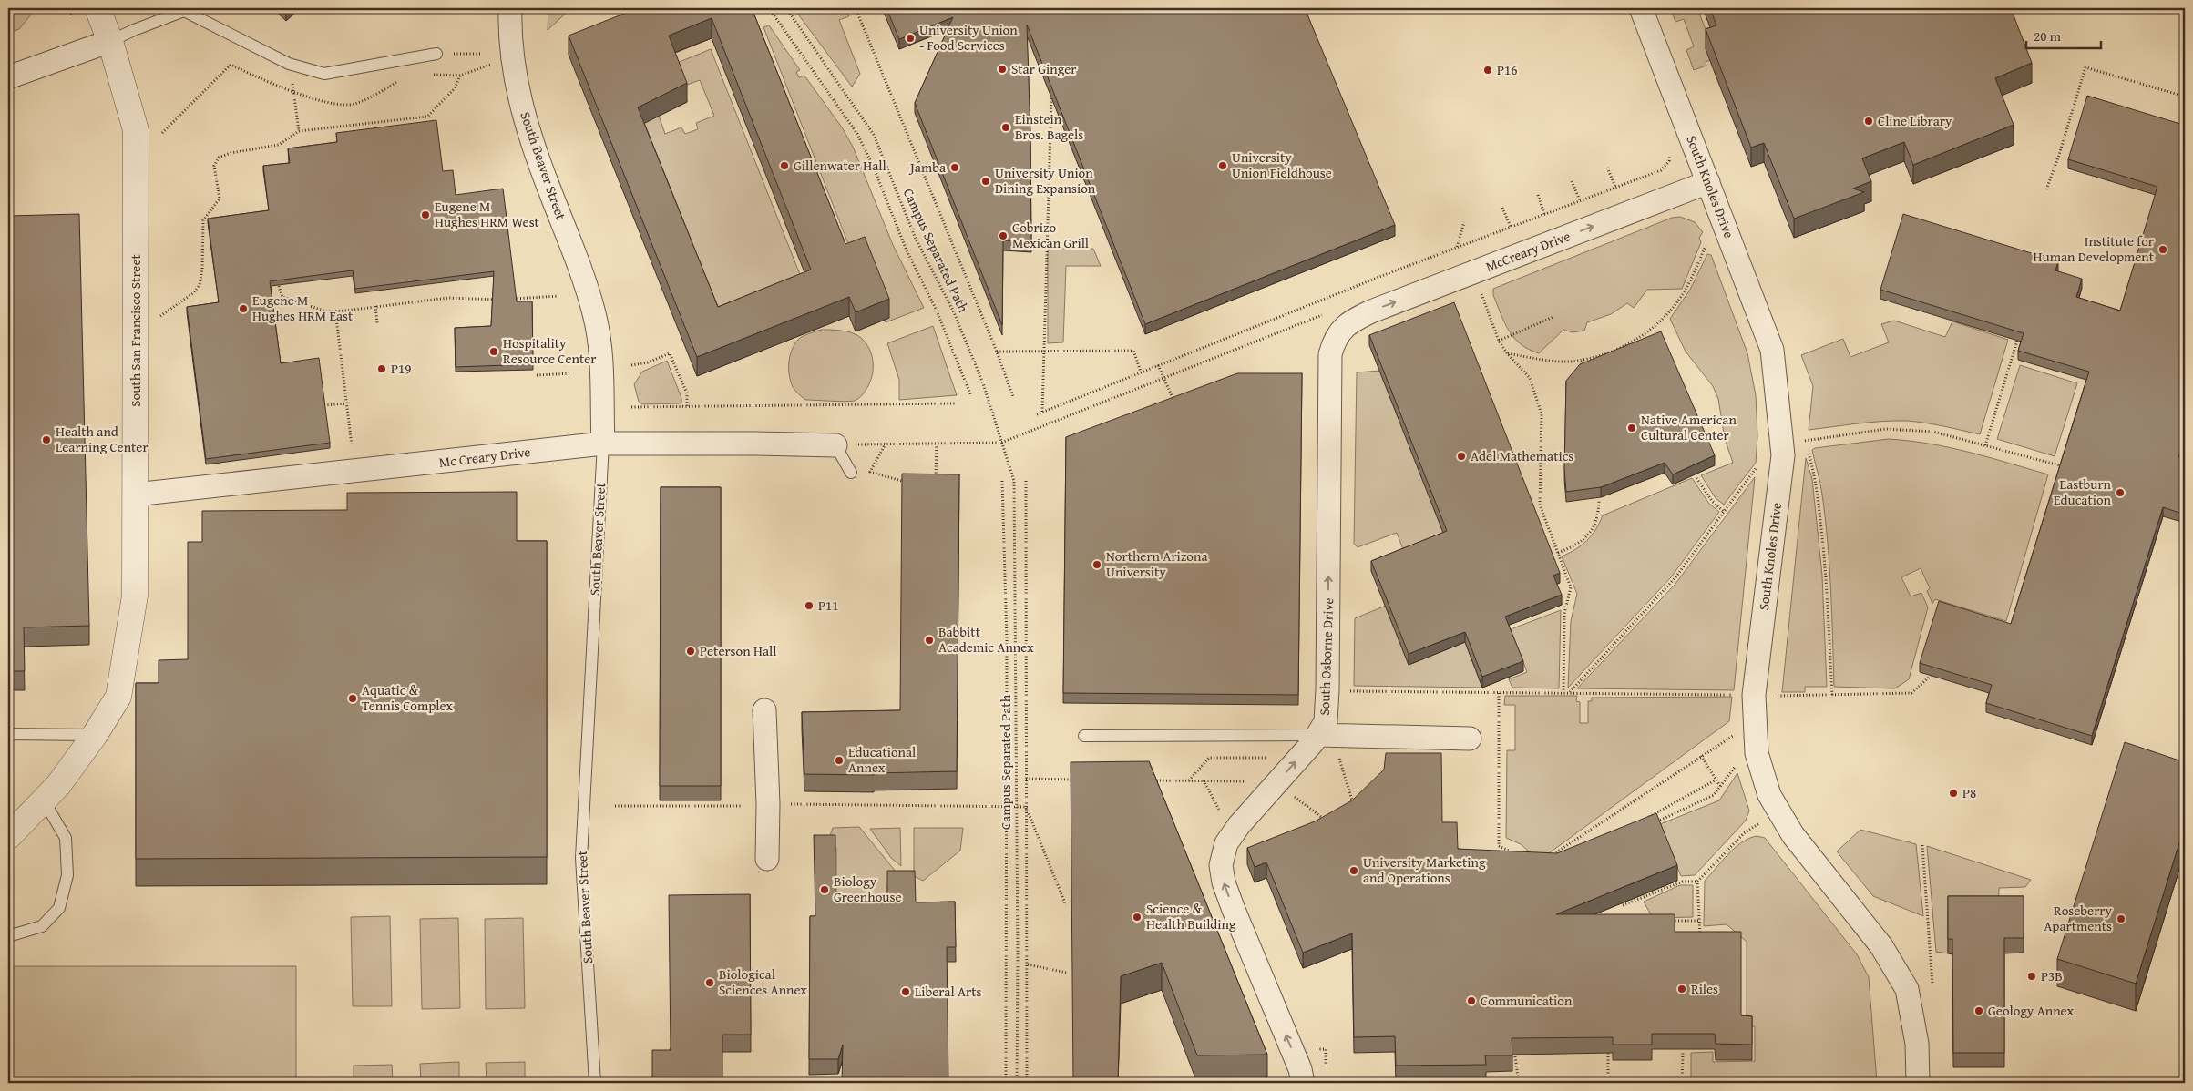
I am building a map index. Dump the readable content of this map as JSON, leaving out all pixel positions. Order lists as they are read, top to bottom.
{
  "streets": {
    "street": [
      "South Beaver Street",
      "South Knoles Drive",
      "McCreary Drive",
      "South San Francisco Street",
      "Mc Creary Drive",
      "South Osborne Drive"
    ],
    "path": ["Campus Separated Path"]
  },
  "crossings": [
    ["South Beaver Street", "Mc Creary Drive"],
    ["South Knoles Drive", "McCreary Drive"],
    ["McCreary Drive", "South Osborne Drive"],
    ["South San Francisco Street", "Mc Creary Drive"]
  ],
  "one_way": ["McCreary Drive", "South Osborne Drive"],
  "places": [
    "University Union - Food Services",
    "Star Ginger",
    "P16",
    "Cline Library",
    "Einstein Bros. Bagels",
    "Gillenwater Hall",
    "University Union Fieldhouse",
    "Jamba",
    "University Union Dining Expansion",
    "Eugene M Hughes HRM West",
    "Cobrizo Mexican Grill",
    "Institute for Human Development",
    "Eugene M Hughes HRM East",
    "Hospitality Resource Center",
    "P19",
    "Native American Cultural Center",
    "Health and Learning Center",
    "Adel Mathematics",
    "Eastburn Education",
    "Northern Arizona University",
    "P11",
    "Babbitt Academic Annex",
    "Peterson Hall",
    "Aquatic & Tennis Complex",
    "Educational Annex",
    "P8",
    "University Marketing and Operations",
    "Biology Greenhouse",
    "Science & Health Building",
    "Roseberry Apartments",
    "P3B",
    "Biological Sciences Annex",
    "Riles",
    "Liberal Arts",
    "Communication",
    "Geology Annex"
  ],
  "scale_bar": "20 m"
}
